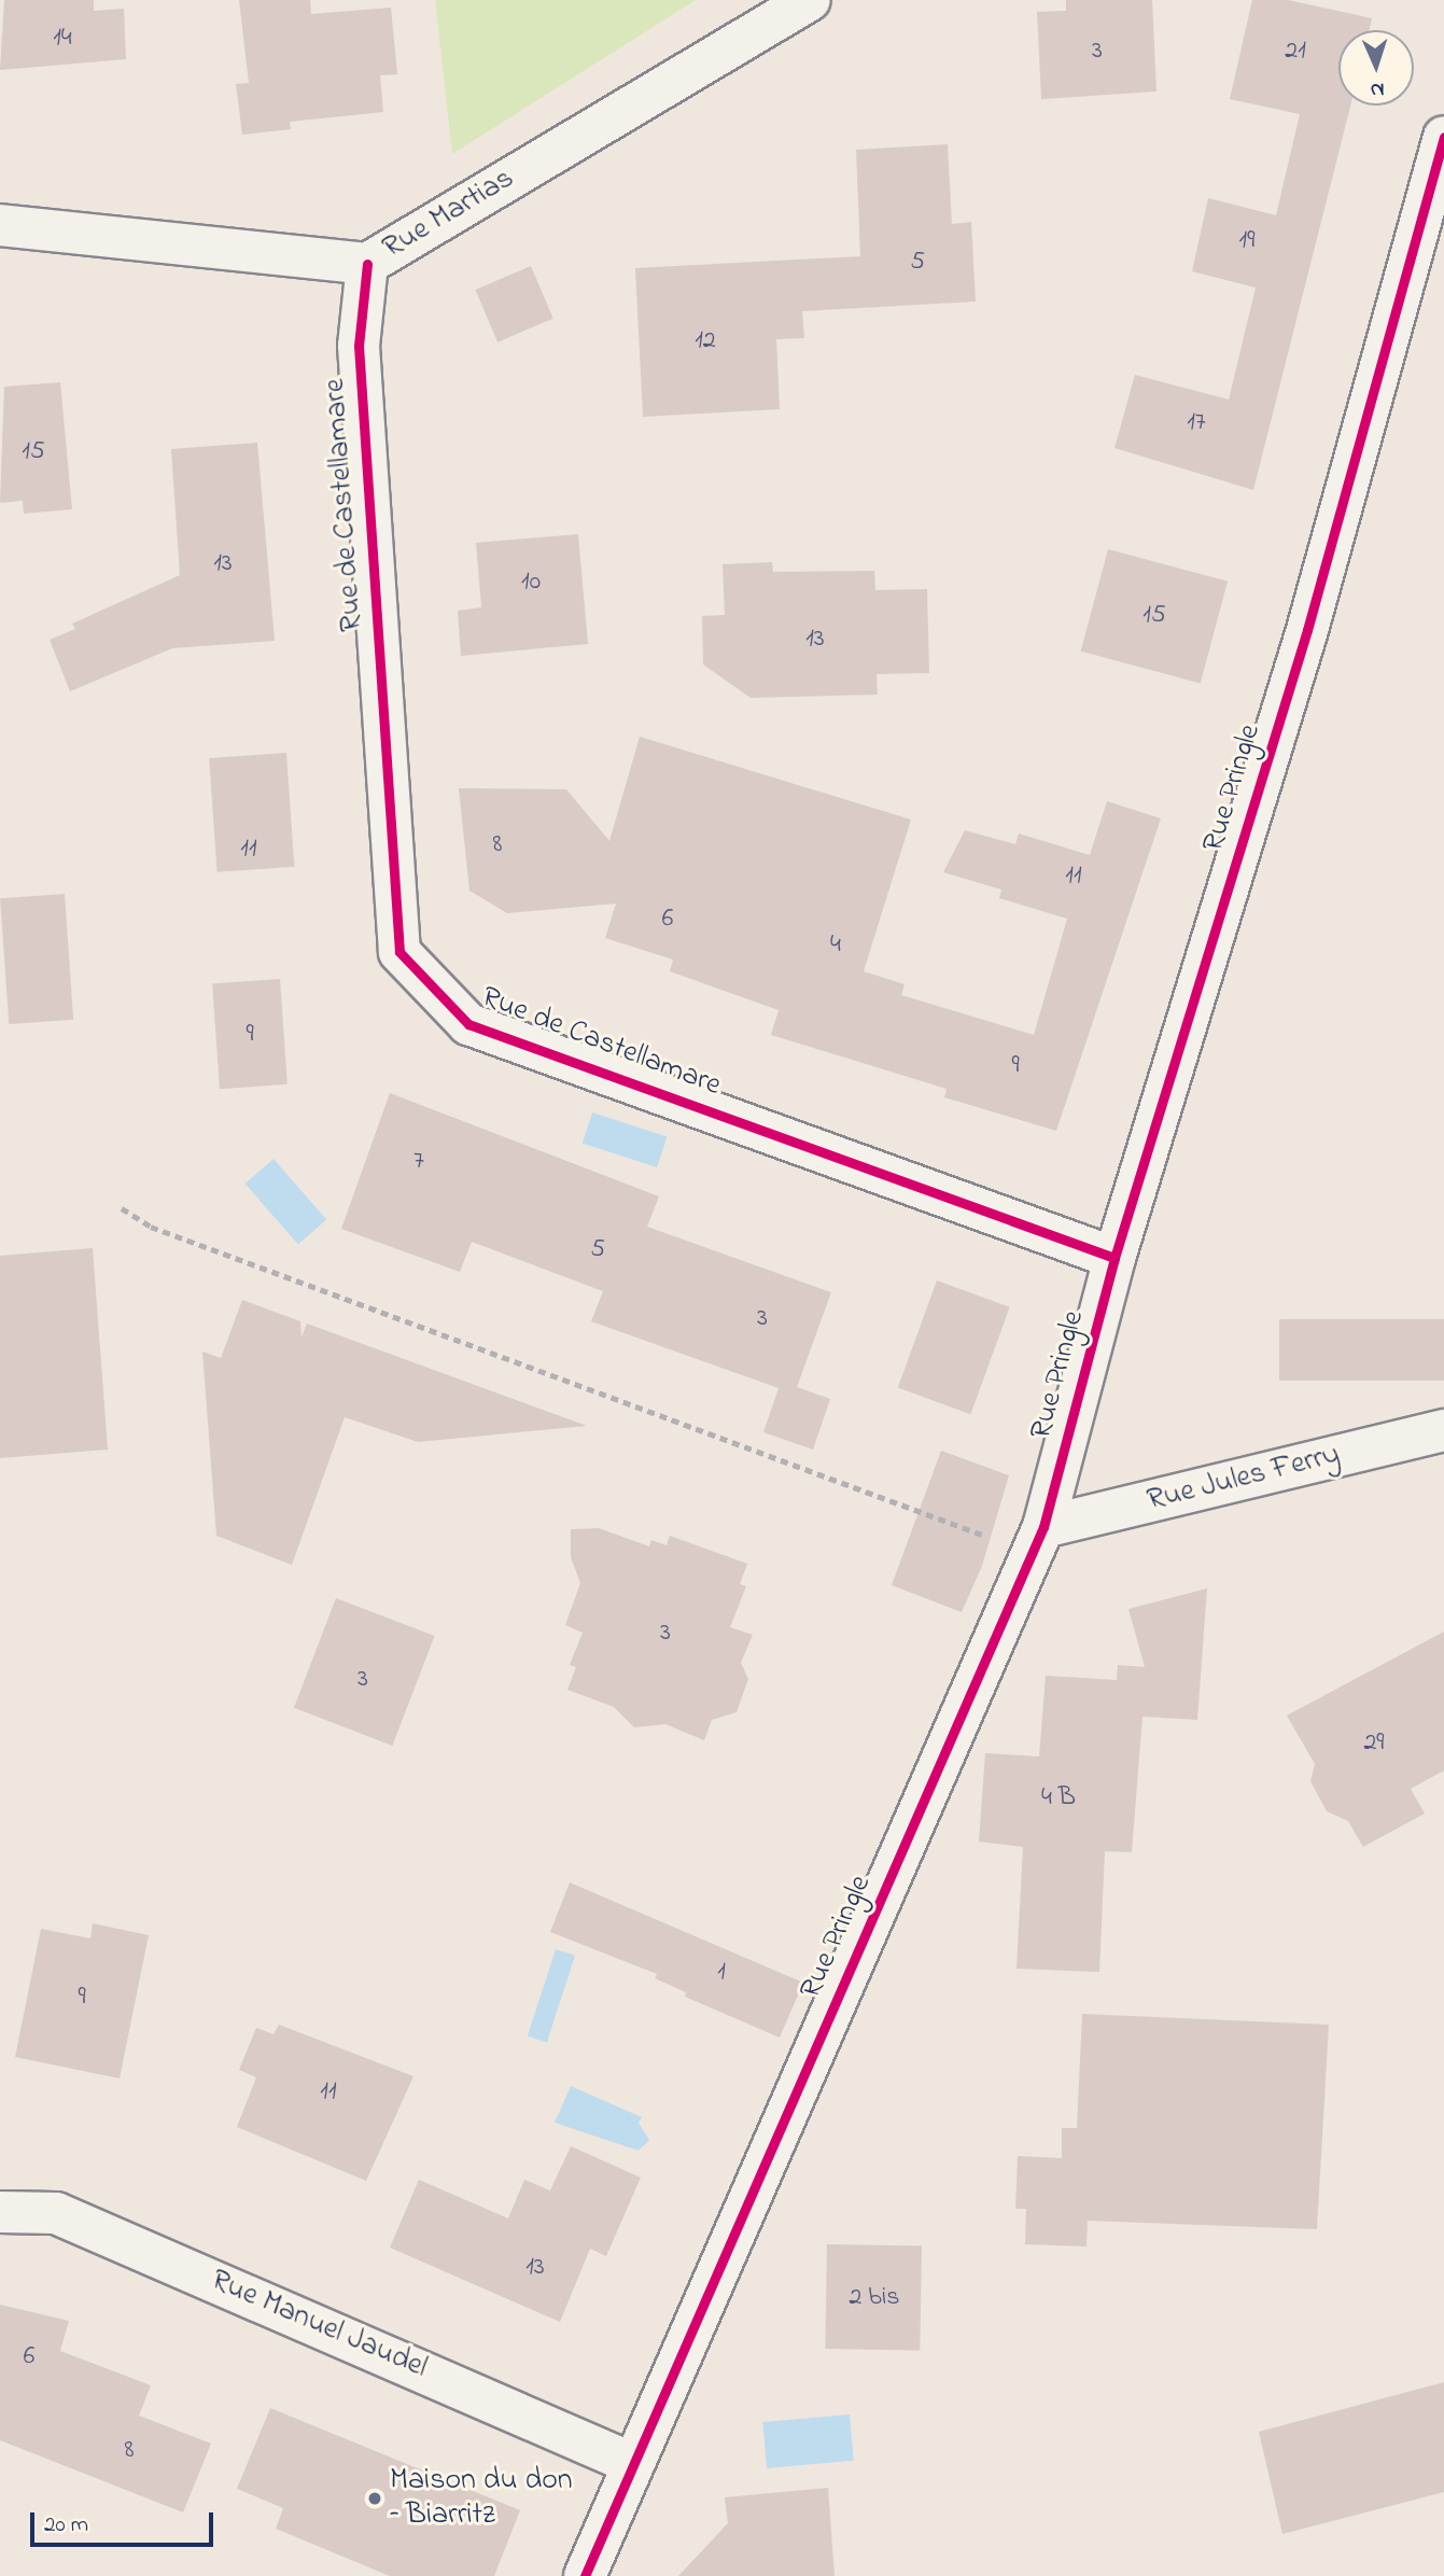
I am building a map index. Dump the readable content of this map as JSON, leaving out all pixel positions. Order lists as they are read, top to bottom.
{
  "streets": {
    "street": [
      "Rue Martias",
      "Rue de Castellamare",
      "Rue Pringle",
      "Rue Jules Ferry",
      "Rue Manuel Jaudel"
    ]
  },
  "crossings": [
    ["Rue Martias", "Rue de Castellamare"],
    ["Rue de Castellamare", "Rue Pringle"],
    ["Rue Pringle", "Rue Jules Ferry"],
    ["Rue Pringle", "Rue Manuel Jaudel"]
  ],
  "places": ["Maison du don – Biarritz"],
  "house_numbers": [
    "14",
    "3",
    "21",
    "19",
    "5",
    "12",
    "17",
    "15",
    "13",
    "10",
    "15",
    "13",
    "8",
    "11",
    "11",
    "6",
    "4",
    "9",
    "9",
    "7",
    "5",
    "3",
    "3",
    "3",
    "29",
    "4 B",
    "1",
    "9",
    "11",
    "13",
    "2 bis",
    "6",
    "8"
  ],
  "scale_bar": "20 m",
  "north": "bottom"
}
